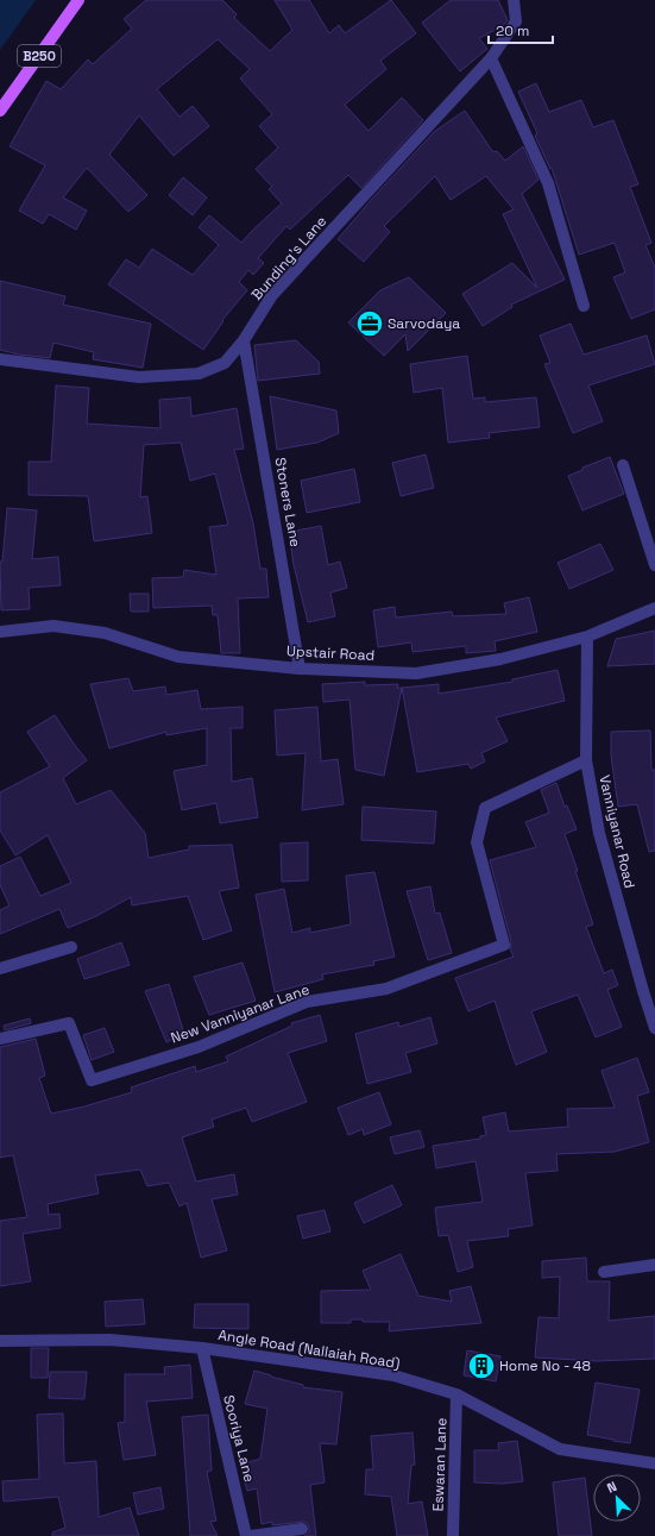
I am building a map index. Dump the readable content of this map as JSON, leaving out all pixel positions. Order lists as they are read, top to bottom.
{
  "streets": {
    "main road": ["B250"],
    "street": [
      "Bunding's Lane",
      "Stoners Lane",
      "Upstair Road",
      "Vanniyanar Road",
      "New Vanniyanar Lane",
      "Angle Road (Nallaiah Road)",
      "Sooriya Lane",
      "Eswaran Lane"
    ]
  },
  "crossings": [
    ["Bunding's Lane", "Stoners Lane"],
    ["Stoners Lane", "Upstair Road"],
    ["Upstair Road", "Vanniyanar Road"],
    ["Vanniyanar Road", "New Vanniyanar Lane"],
    ["Angle Road (Nallaiah Road)", "Sooriya Lane"],
    ["Angle Road (Nallaiah Road)", "Eswaran Lane"]
  ],
  "places": {
    "office": ["Sarvodaya"],
    "building": ["Home No - 48"]
  },
  "scale_bar": "20 m",
  "north": "top left"
}
